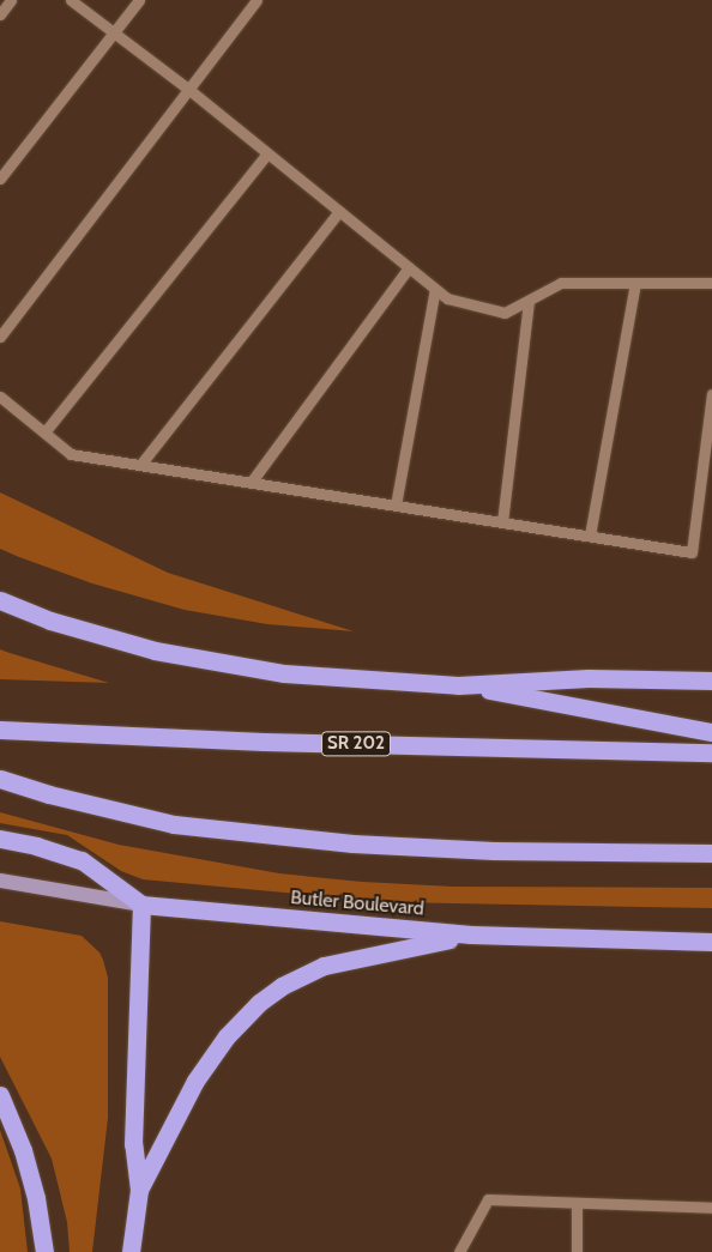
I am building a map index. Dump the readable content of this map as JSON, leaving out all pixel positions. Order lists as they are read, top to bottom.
{
  "streets": {
    "highway": ["SR 202", "Butler Boulevard"]
  }
}
